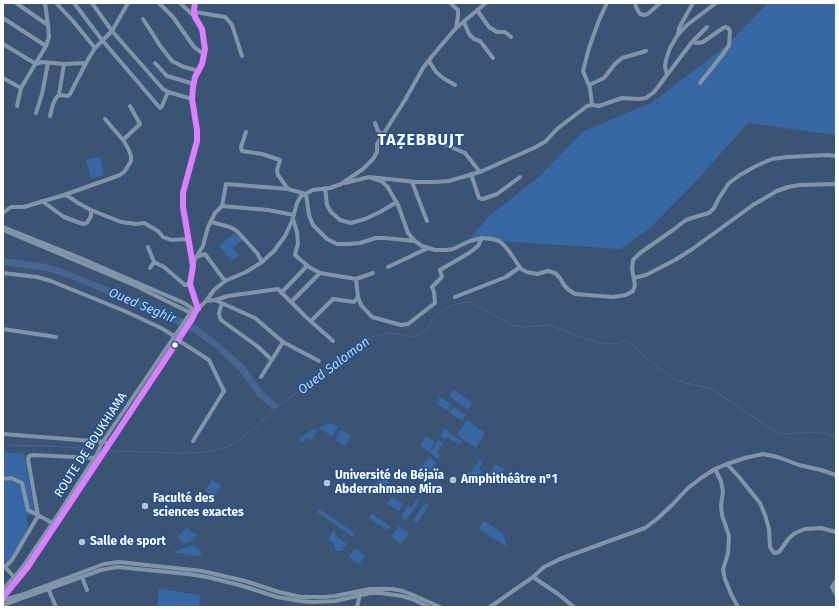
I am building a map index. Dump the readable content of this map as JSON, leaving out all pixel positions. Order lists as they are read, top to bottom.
{
  "streets": {
    "street": ["ROUTE DE BOUKHIAMA"]
  },
  "districts": ["TAẒEBBUJT"],
  "water": ["Oued Seghir", "Oued Salomon"],
  "places": [
    "Amphithéâtre n°1",
    "Université de Béjaïa Abderrahmane Mira",
    "Faculté des sciences exactes",
    "Salle de sport"
  ]
}
